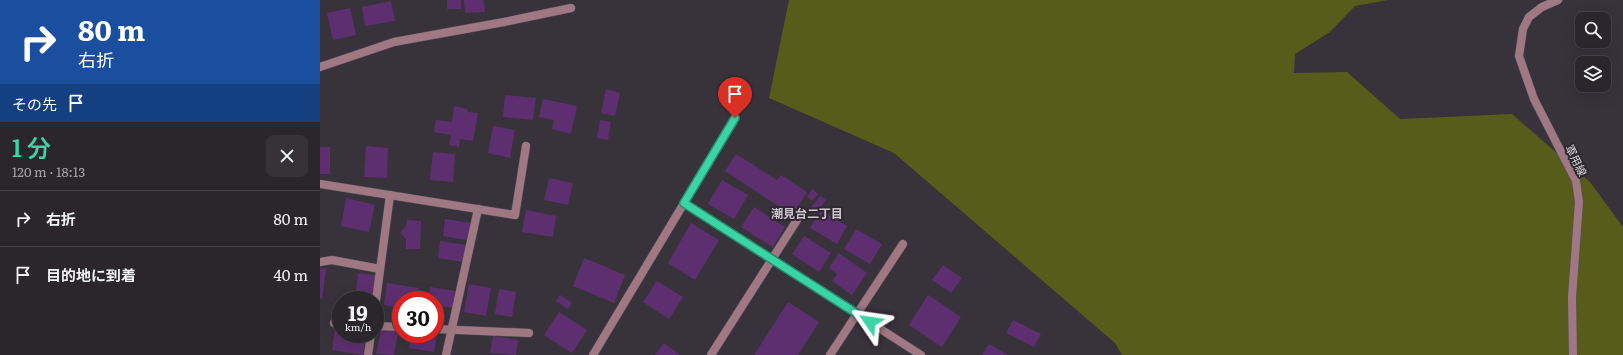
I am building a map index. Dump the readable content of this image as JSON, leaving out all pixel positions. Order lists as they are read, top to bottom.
{
  "streets": {
    "street": ["軍用線"]
  },
  "districts": ["潮見台二丁目"],
  "page": {
    "turn": ["80 m", "右折"],
    "then": "その先",
    "heading": ["1 分", "120 m · 18:13"],
    "list": [
      {
        "name": "右折",
        "value": "80 m"
      },
      {
        "name": "目的地に到着",
        "value": "40 m"
      }
    ],
    "speed": "19 km/h",
    "limit": "30"
  }
}
